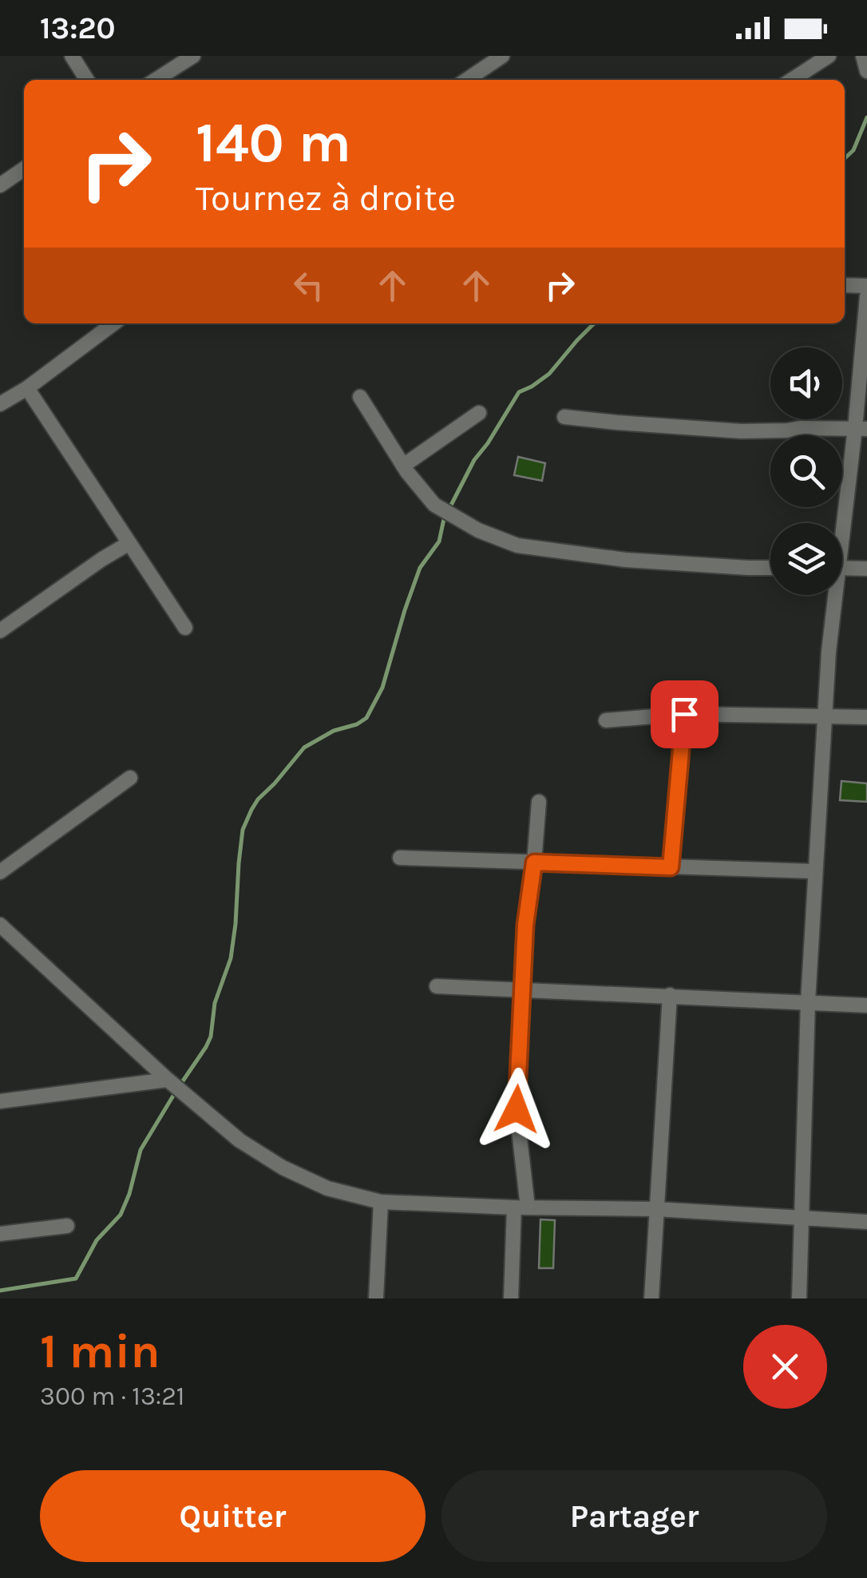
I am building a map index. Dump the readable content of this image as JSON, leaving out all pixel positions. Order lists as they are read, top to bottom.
{
  "page": {
    "status": "13:20",
    "turn": ["140 m", "Tournez à droite"],
    "heading": ["1 min", "300 m · 13:21"],
    "buttons": ["Quitter", "Partager"]
  }
}
